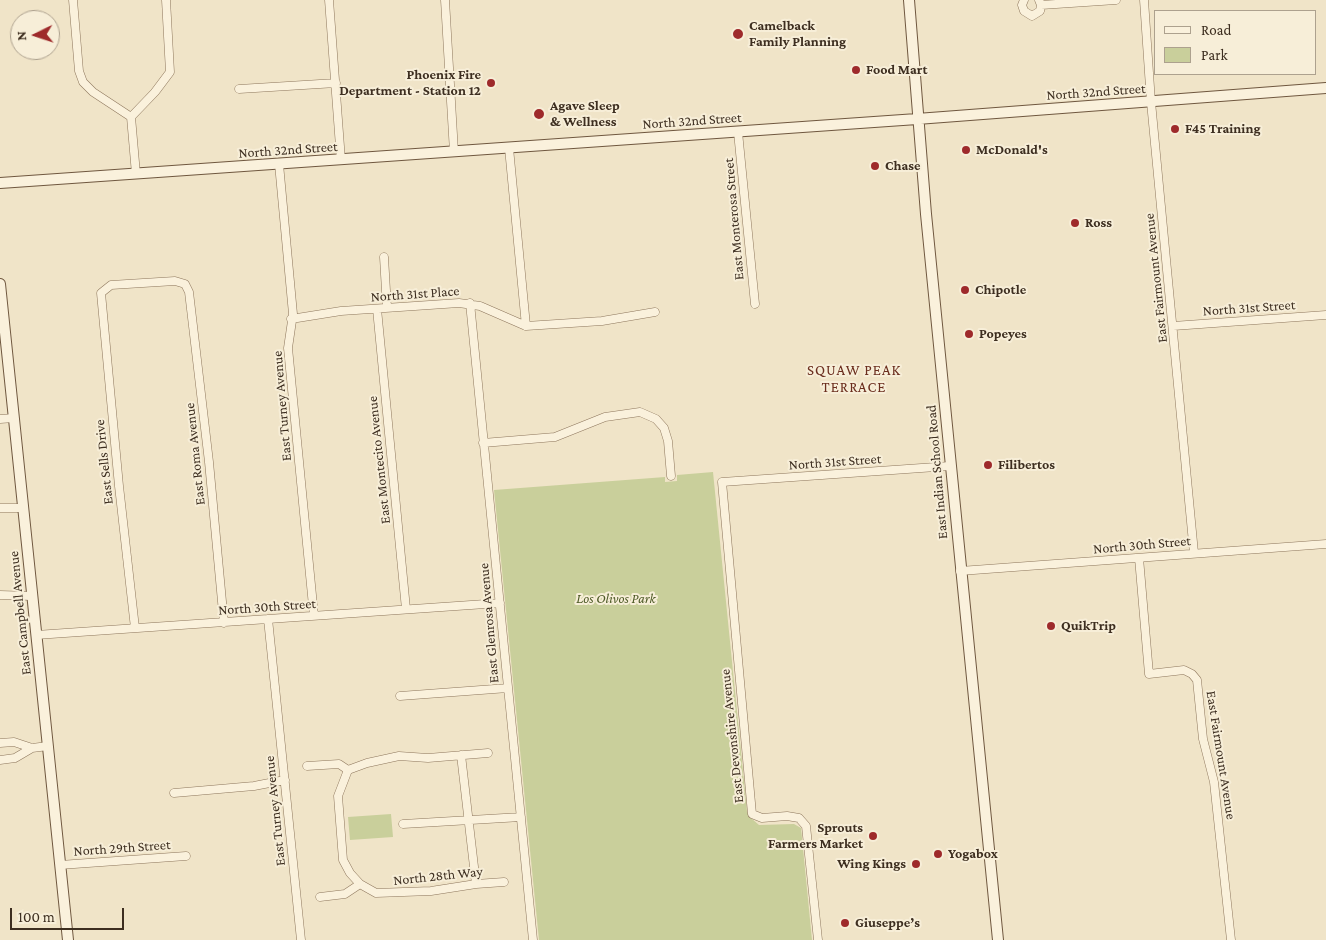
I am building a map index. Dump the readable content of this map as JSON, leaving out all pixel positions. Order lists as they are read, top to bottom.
{
  "streets": {
    "main road": ["North 32nd Street", "East Indian School Road", "East Campbell Avenue"],
    "street": [
      "East Monterosa Street",
      "East Fairmount Avenue",
      "North 31st Place",
      "North 31st Street",
      "East Turney Avenue",
      "East Roma Avenue",
      "East Montecito Avenue",
      "East Sells Drive",
      "North 30th Street",
      "East Glenrosa Avenue",
      "East Devonshire Avenue",
      "North 29th Street",
      "North 28th Way"
    ]
  },
  "crossings": [
    ["North 32nd Street", "East Monterosa Street"],
    ["North 32nd Street", "East Fairmount Avenue"],
    ["North 32nd Street", "East Turney Avenue"],
    ["North 32nd Street", "East Indian School Road"],
    ["East Fairmount Avenue", "North 31st Street"],
    ["East Fairmount Avenue", "North 30th Street"],
    ["North 31st Place", "East Turney Avenue"],
    ["North 31st Place", "East Montecito Avenue"],
    ["North 31st Place", "East Glenrosa Avenue"],
    ["North 31st Street", "East Indian School Road"],
    ["North 31st Street", "East Devonshire Avenue"],
    ["East Turney Avenue", "North 30th Street"],
    ["East Roma Avenue", "East Sells Drive"],
    ["East Roma Avenue", "North 30th Street"],
    ["East Montecito Avenue", "North 30th Street"],
    ["East Sells Drive", "North 30th Street"],
    ["East Indian School Road", "North 30th Street"],
    ["North 30th Street", "East Campbell Avenue"],
    ["North 30th Street", "East Glenrosa Avenue"],
    ["East Campbell Avenue", "North 29th Street"]
  ],
  "districts": ["SQUAW PEAK TERRACE"],
  "parks": ["Los Olivos Park"],
  "places": [
    "Camelback Family Planning",
    "Food Mart",
    "Phoenix Fire Department - Station 12",
    "Agave Sleep & Wellness",
    "F45 Training",
    "McDonald's",
    "Chase",
    "Ross",
    "Chipotle",
    "Popeyes",
    "Filibertos",
    "QuikTrip",
    "Sprouts Farmers Market",
    "Yogabox",
    "Wing Kings",
    "Giuseppe’s"
  ],
  "legend": ["Road", "Park"],
  "scale_bar": "100 m",
  "north": "left"
}
